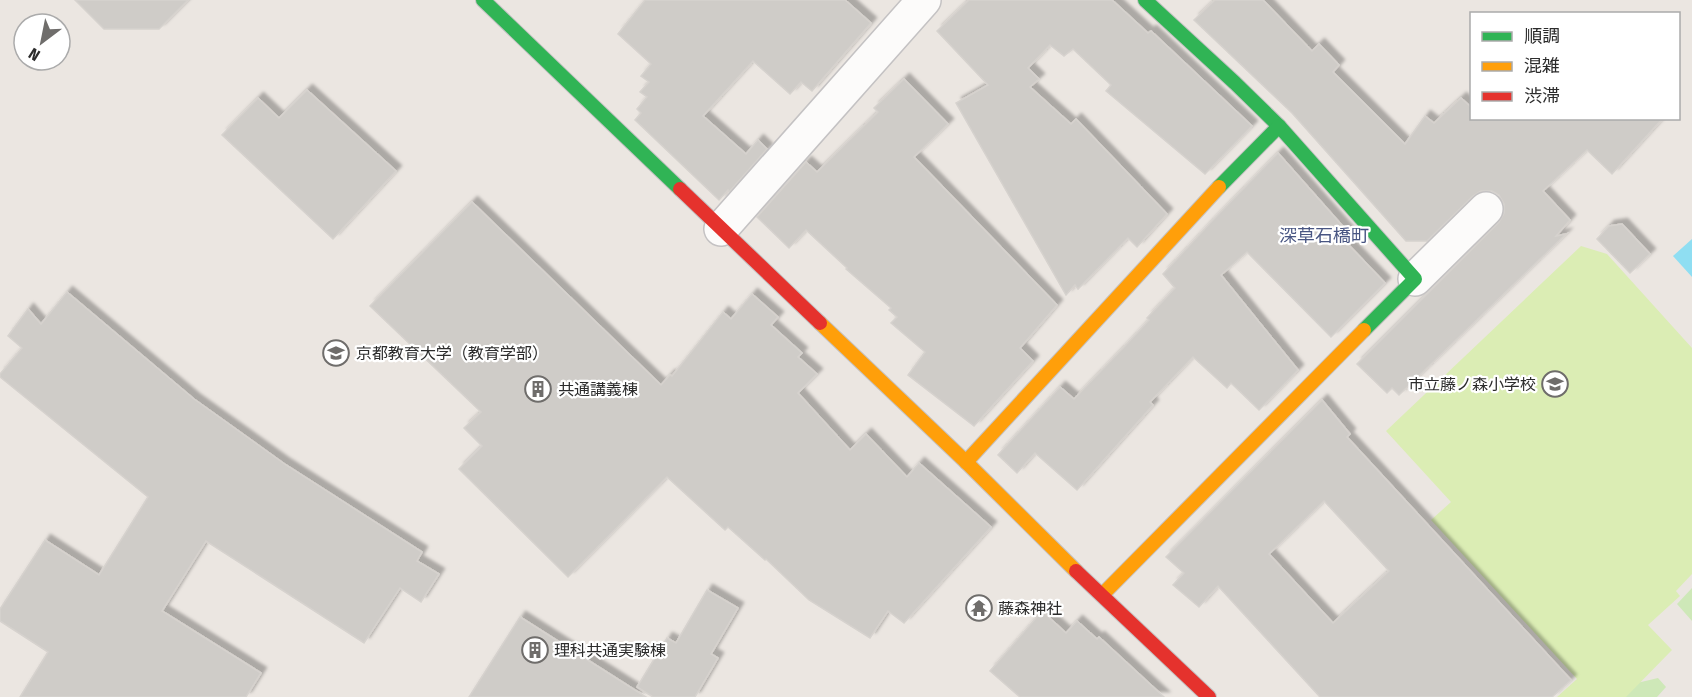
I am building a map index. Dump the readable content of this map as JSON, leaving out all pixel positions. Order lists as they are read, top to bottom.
{
  "districts": ["深草石橋町"],
  "places": {
    "school or university": ["京都教育大学（教育学部）", "市立藤ノ森小学校"],
    "building": ["共通講義棟", "理科共通実験棟"],
    "temple": ["藤森神社"]
  },
  "legend": ["順調", "混雑", "渋滞"],
  "north": "bottom left"
}
